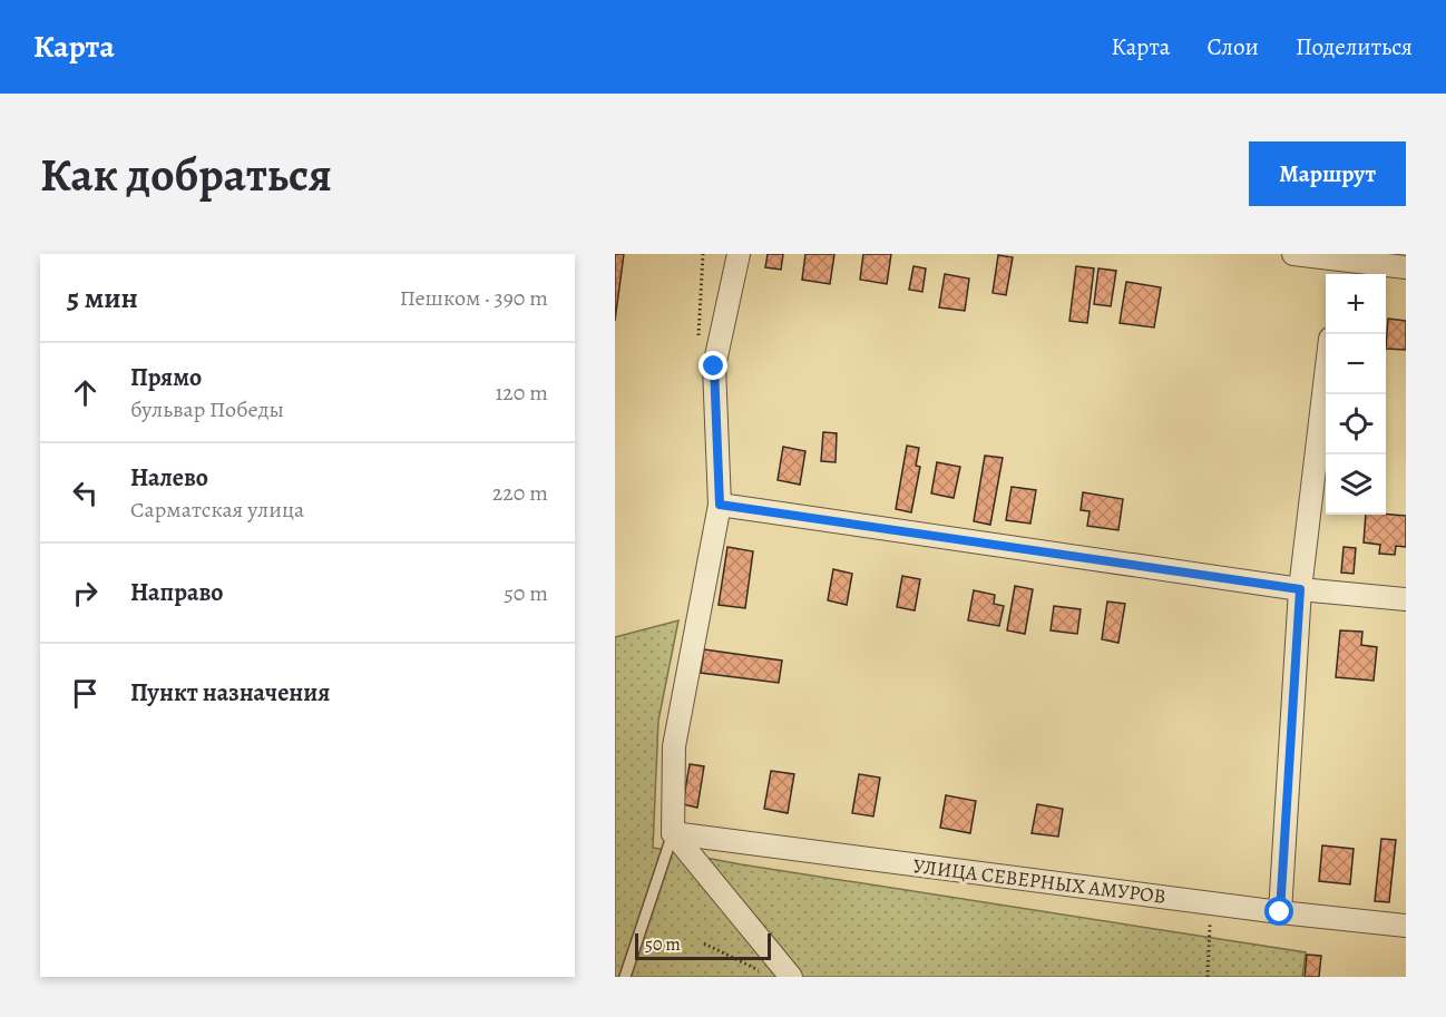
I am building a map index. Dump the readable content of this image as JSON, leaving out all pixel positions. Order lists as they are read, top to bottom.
{
  "streets": {
    "street": ["УЛИЦА СЕВЕРНЫХ АМУРОВ"]
  },
  "scale_bar": "50 m",
  "page": {
    "header": "Карта",
    "nav": ["Карта", "Слои", "Поделиться"],
    "buttons": "Маршрут",
    "title": "Как добраться",
    "heading": ["5 мин", "Пешком · 390 m"],
    "map_buttons": ["+", "−"],
    "list": [
      ["Прямо", "бульвар Победы", "120 m"],
      ["Налево", "Сарматская улица", "220 m"],
      ["Направо", "50 m"],
      "Пункт назначения"
    ],
    "scale": "50 m"
  }
}
